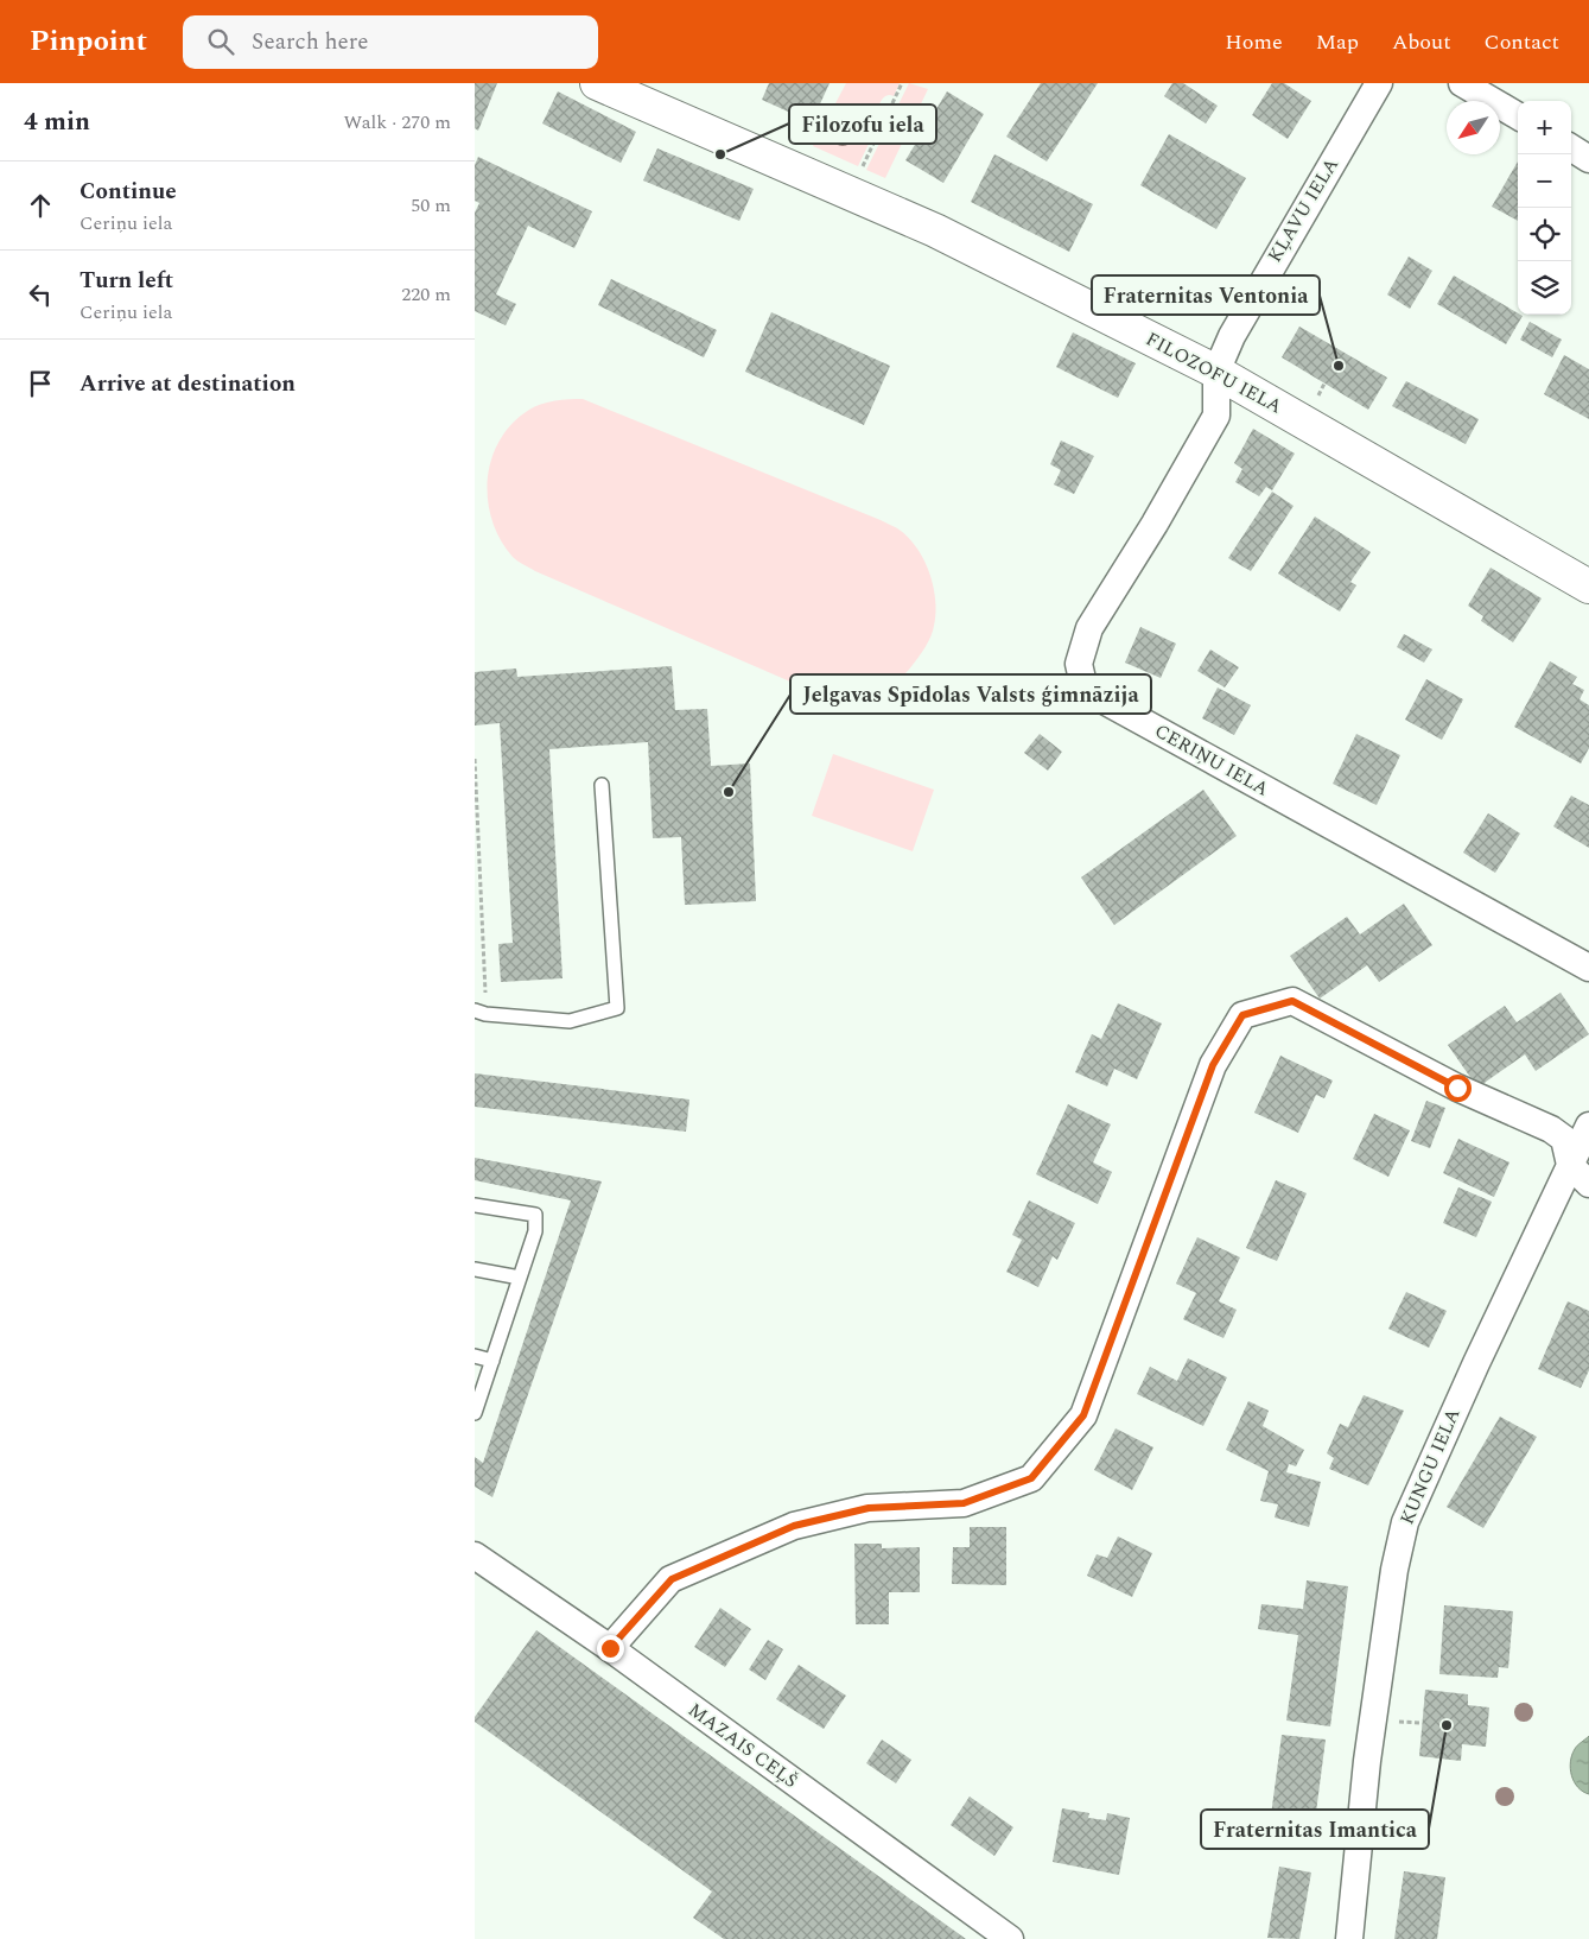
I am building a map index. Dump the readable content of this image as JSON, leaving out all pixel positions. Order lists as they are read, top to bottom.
{
  "streets": {
    "street": [
      "KĻAVU IELA",
      "FILOZOFU IELA",
      "CERIŅU IELA",
      "KUNGU IELA",
      "MAZAIS CEĻŠ"
    ]
  },
  "crossings": [
    ["KĻAVU IELA", "FILOZOFU IELA"],
    ["KĻAVU IELA", "CERIŅU IELA"],
    ["FILOZOFU IELA", "CERIŅU IELA"]
  ],
  "places": [
    "Filozofu iela",
    "Fraternitas Ventonia",
    "Jelgavas Spīdolas Valsts ģimnāzija",
    "Fraternitas Imantica"
  ],
  "north": "bottom left",
  "page": {
    "header": "Pinpoint",
    "search": "Search here",
    "nav": [
      "Home",
      "Map",
      "About",
      "Contact"
    ],
    "heading": ["4 min", "Walk · 270 m"],
    "map_buttons": ["+", "−"],
    "list": [
      ["Continue", "Ceriņu iela", "50 m"],
      ["Turn left", "Ceriņu iela", "220 m"],
      "Arrive at destination"
    ]
  }
}
